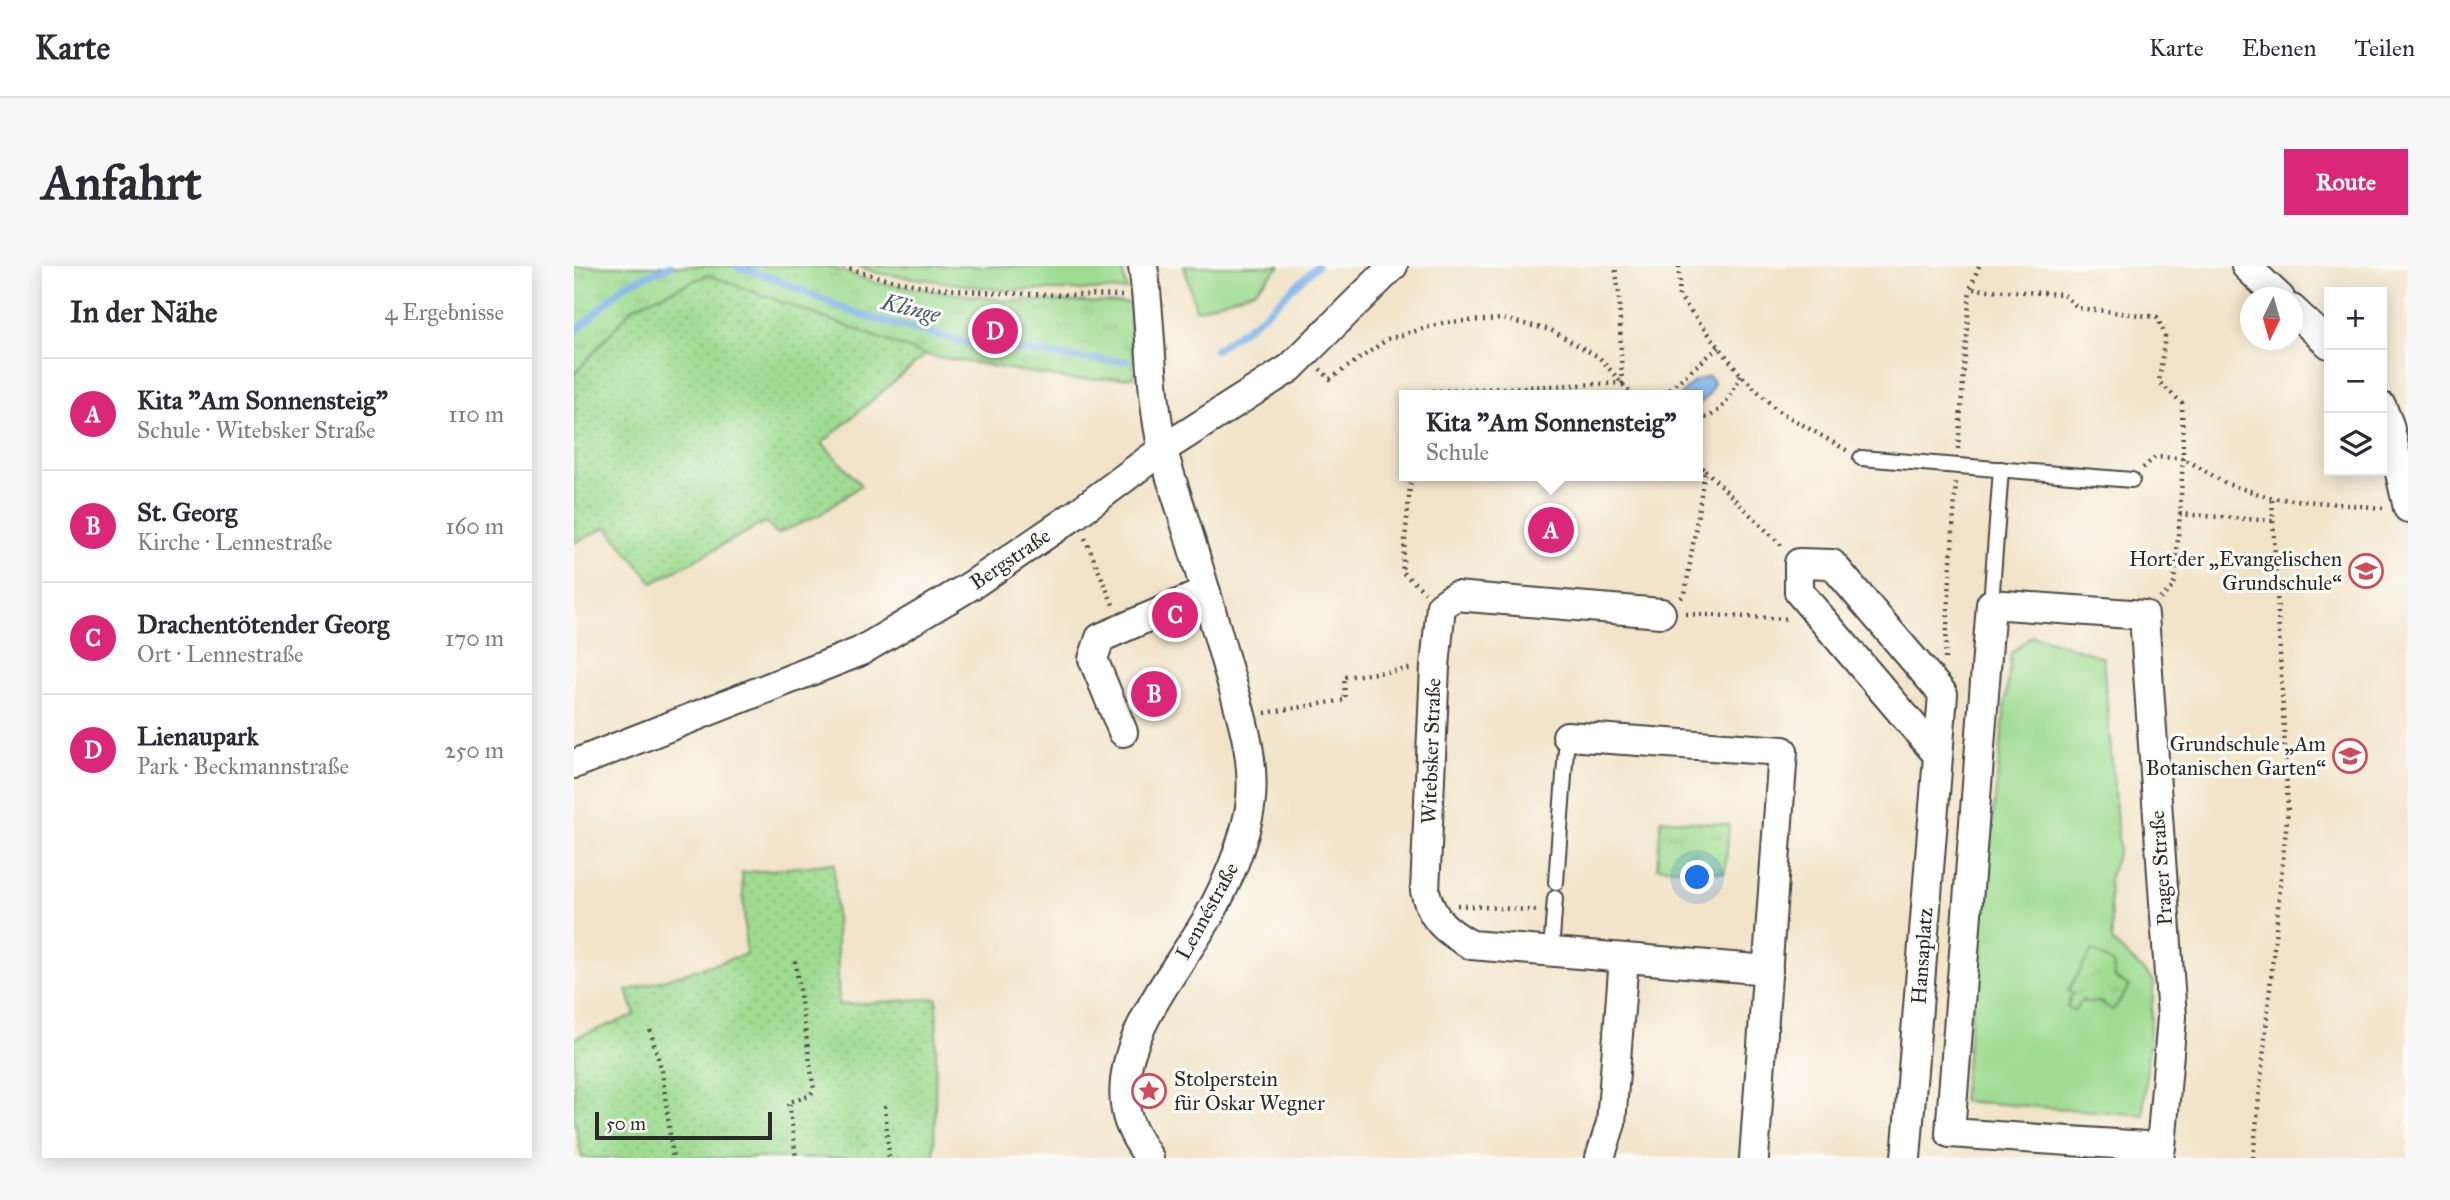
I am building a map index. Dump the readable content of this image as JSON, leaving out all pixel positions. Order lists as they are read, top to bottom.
{
  "streets": {
    "street": [
      "Bergstraße",
      "Witebsker Straße",
      "Prager Straße",
      "Lennéstraße",
      "Hansaplatz"
    ]
  },
  "crossings": [
    ["Bergstraße", "Lennéstraße"]
  ],
  "water": ["Klinge"],
  "places": {
    "school or university": ["Hort der „Evangelischen Grundschule“", "Grundschule „Am Botanischen Garten“"],
    "place": ["Stolperstein für Oskar Wegner"]
  },
  "scale_bar": "50 m",
  "north": "bottom",
  "page": {
    "header": "Karte",
    "nav": ["Karte", "Ebenen", "Teilen"],
    "buttons": "Route",
    "title": "Anfahrt",
    "heading": ["In der Nähe", "4 Ergebnisse"],
    "map_buttons": ["+", "−"],
    "pins": [
      "D",
      "A",
      "C",
      "B"
    ],
    "list": [
      {
        "mark": "A",
        "name": "Kita \"Am Sonnensteig\"",
        "note": "Schule · Witebsker Straße",
        "value": "110 m"
      },
      {
        "mark": "B",
        "name": "St. Georg",
        "note": "Kirche · Lennestraße",
        "value": "160 m"
      },
      {
        "mark": "C",
        "name": "Drachentötender Georg",
        "note": "Ort · Lennestraße",
        "value": "170 m"
      },
      {
        "mark": "D",
        "name": "Lienaupark",
        "note": "Park · Beckmannstraße",
        "value": "250 m"
      }
    ],
    "popup": ["Kita \"Am Sonnensteig\"", "Schule"],
    "scale": "50 m"
  }
}
